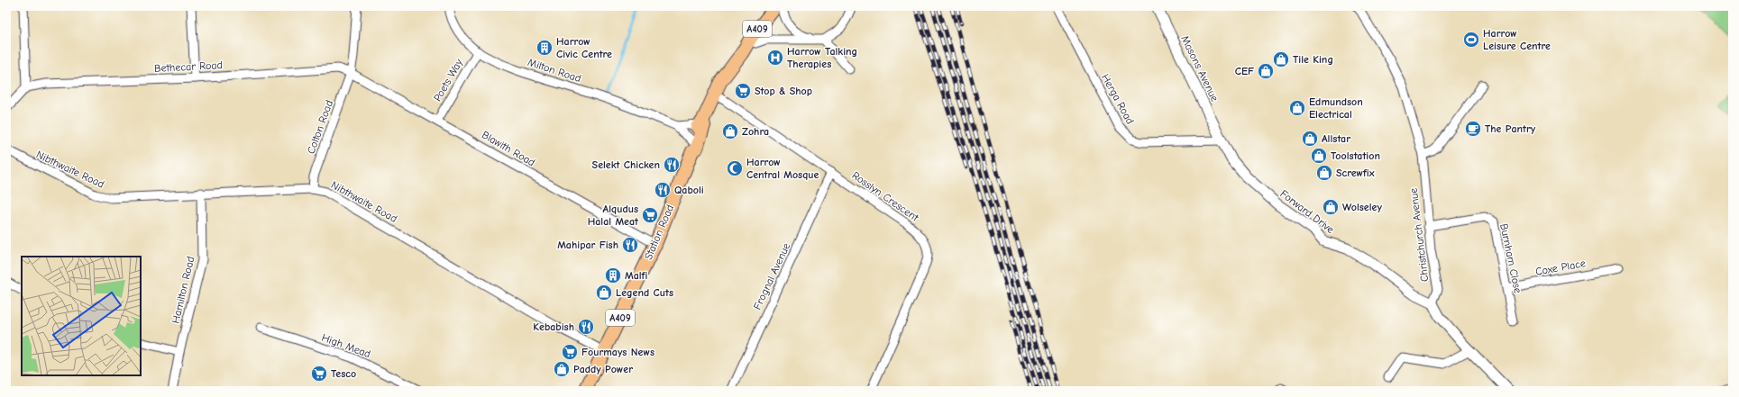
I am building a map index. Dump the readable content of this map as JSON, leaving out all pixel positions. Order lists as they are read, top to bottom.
{
  "streets": {
    "main road": ["A409", "Station Road"],
    "street": [
      "Bethecar Road",
      "Masons Avenue",
      "Milton Road",
      "Poets Way",
      "Herga Road",
      "Colton Road",
      "Blawith Road",
      "Nibthwaite Road",
      "Rosslyn Crescent",
      "Forward Drive",
      "Christchurch Avenue",
      "Burnham Close",
      "Coxe Place",
      "Frognal Avenue",
      "Hamilton Road",
      "High Mead"
    ]
  },
  "crossings": [
    ["Bethecar Road", "Colton Road"],
    ["Bethecar Road", "Blawith Road"],
    ["Masons Avenue", "Herga Road"],
    ["Masons Avenue", "Forward Drive"],
    ["Milton Road", "Poets Way"],
    ["Milton Road", "Station Road"],
    ["Poets Way", "Blawith Road"],
    ["Herga Road", "Forward Drive"],
    ["Colton Road", "Blawith Road"],
    ["Colton Road", "Nibthwaite Road"],
    ["Blawith Road", "Station Road"],
    ["Nibthwaite Road", "Station Road"],
    ["Nibthwaite Road", "Hamilton Road"],
    ["Rosslyn Crescent", "Station Road"],
    ["Rosslyn Crescent", "Frognal Avenue"],
    ["Forward Drive", "Christchurch Avenue"],
    ["Christchurch Avenue", "Burnham Close"],
    ["Burnham Close", "Coxe Place"]
  ],
  "places": {
    "sports": ["Harrow Leisure Centre"],
    "building": ["Harrow Civic Centre", "Malfi"],
    "hospital": ["Harrow Talking Therapies"],
    "shop": [
      "Tile King",
      "CEF",
      "Edmundson Electrical",
      "Zohra",
      "Allstar",
      "Toolstation",
      "Screwfix",
      "Wolseley",
      "Legend Cuts",
      "Paddy Power"
    ],
    "supermarket": [
      "Stop & Shop",
      "Alqudus Halal Meat",
      "Fourmays News",
      "Tesco"
    ],
    "cafe": ["The Pantry"],
    "restaurant": [
      "Selekt Chicken",
      "Qaboli",
      "Mahipar Fish",
      "Kebabish"
    ],
    "mosque": ["Harrow Central Mosque"]
  }
}
